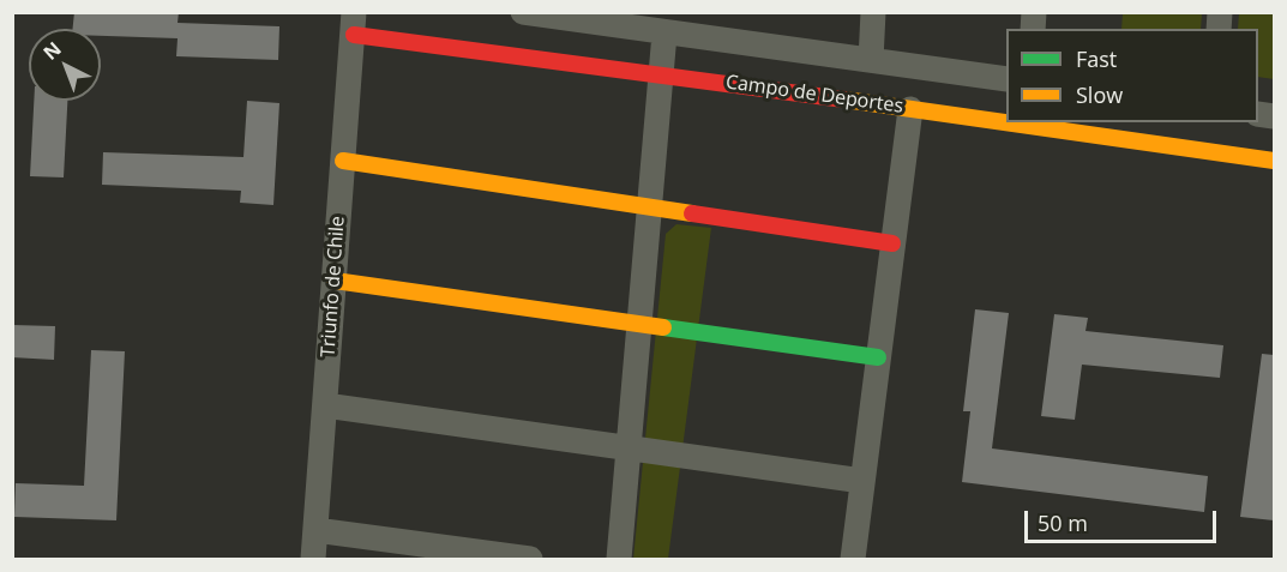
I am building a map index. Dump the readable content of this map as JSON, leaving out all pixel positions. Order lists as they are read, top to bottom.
{
  "streets": {
    "street": ["Campo de Deportes", "Triunfo de Chile"]
  },
  "crossings": [
    ["Campo de Deportes", "Triunfo de Chile"]
  ],
  "legend": ["Fast", "Slow"],
  "scale_bar": "50 m",
  "north": "top left"
}
